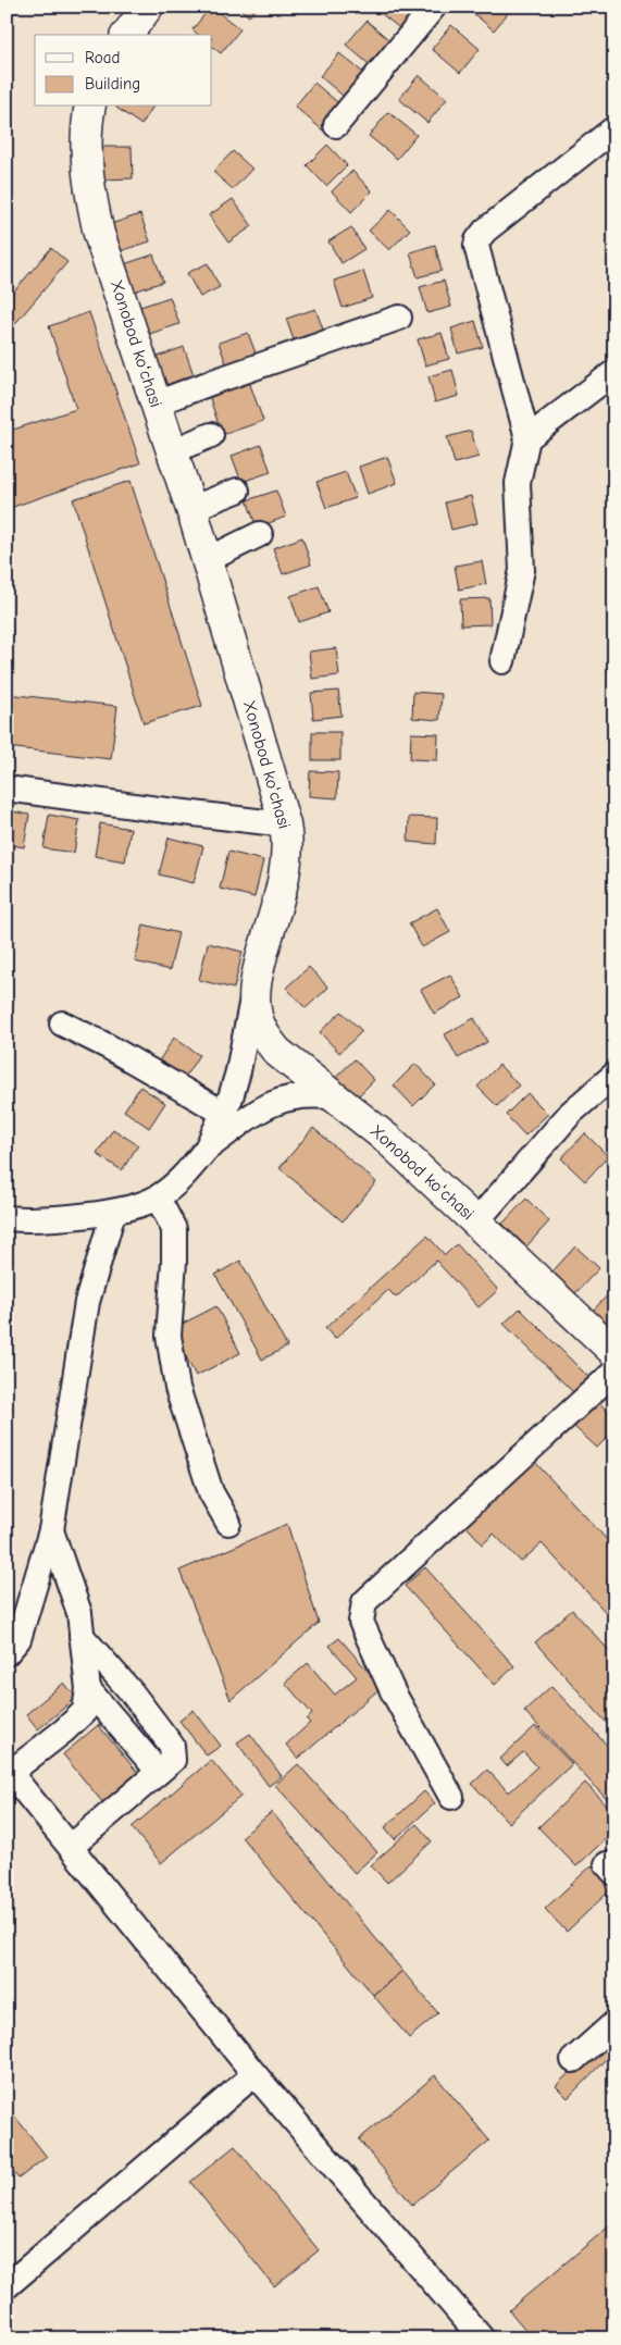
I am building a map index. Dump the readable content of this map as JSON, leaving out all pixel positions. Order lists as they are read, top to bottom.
{
  "streets": {
    "main road": ["Xonobod koʻchasi"]
  },
  "legend": ["Road", "Building"]
}
